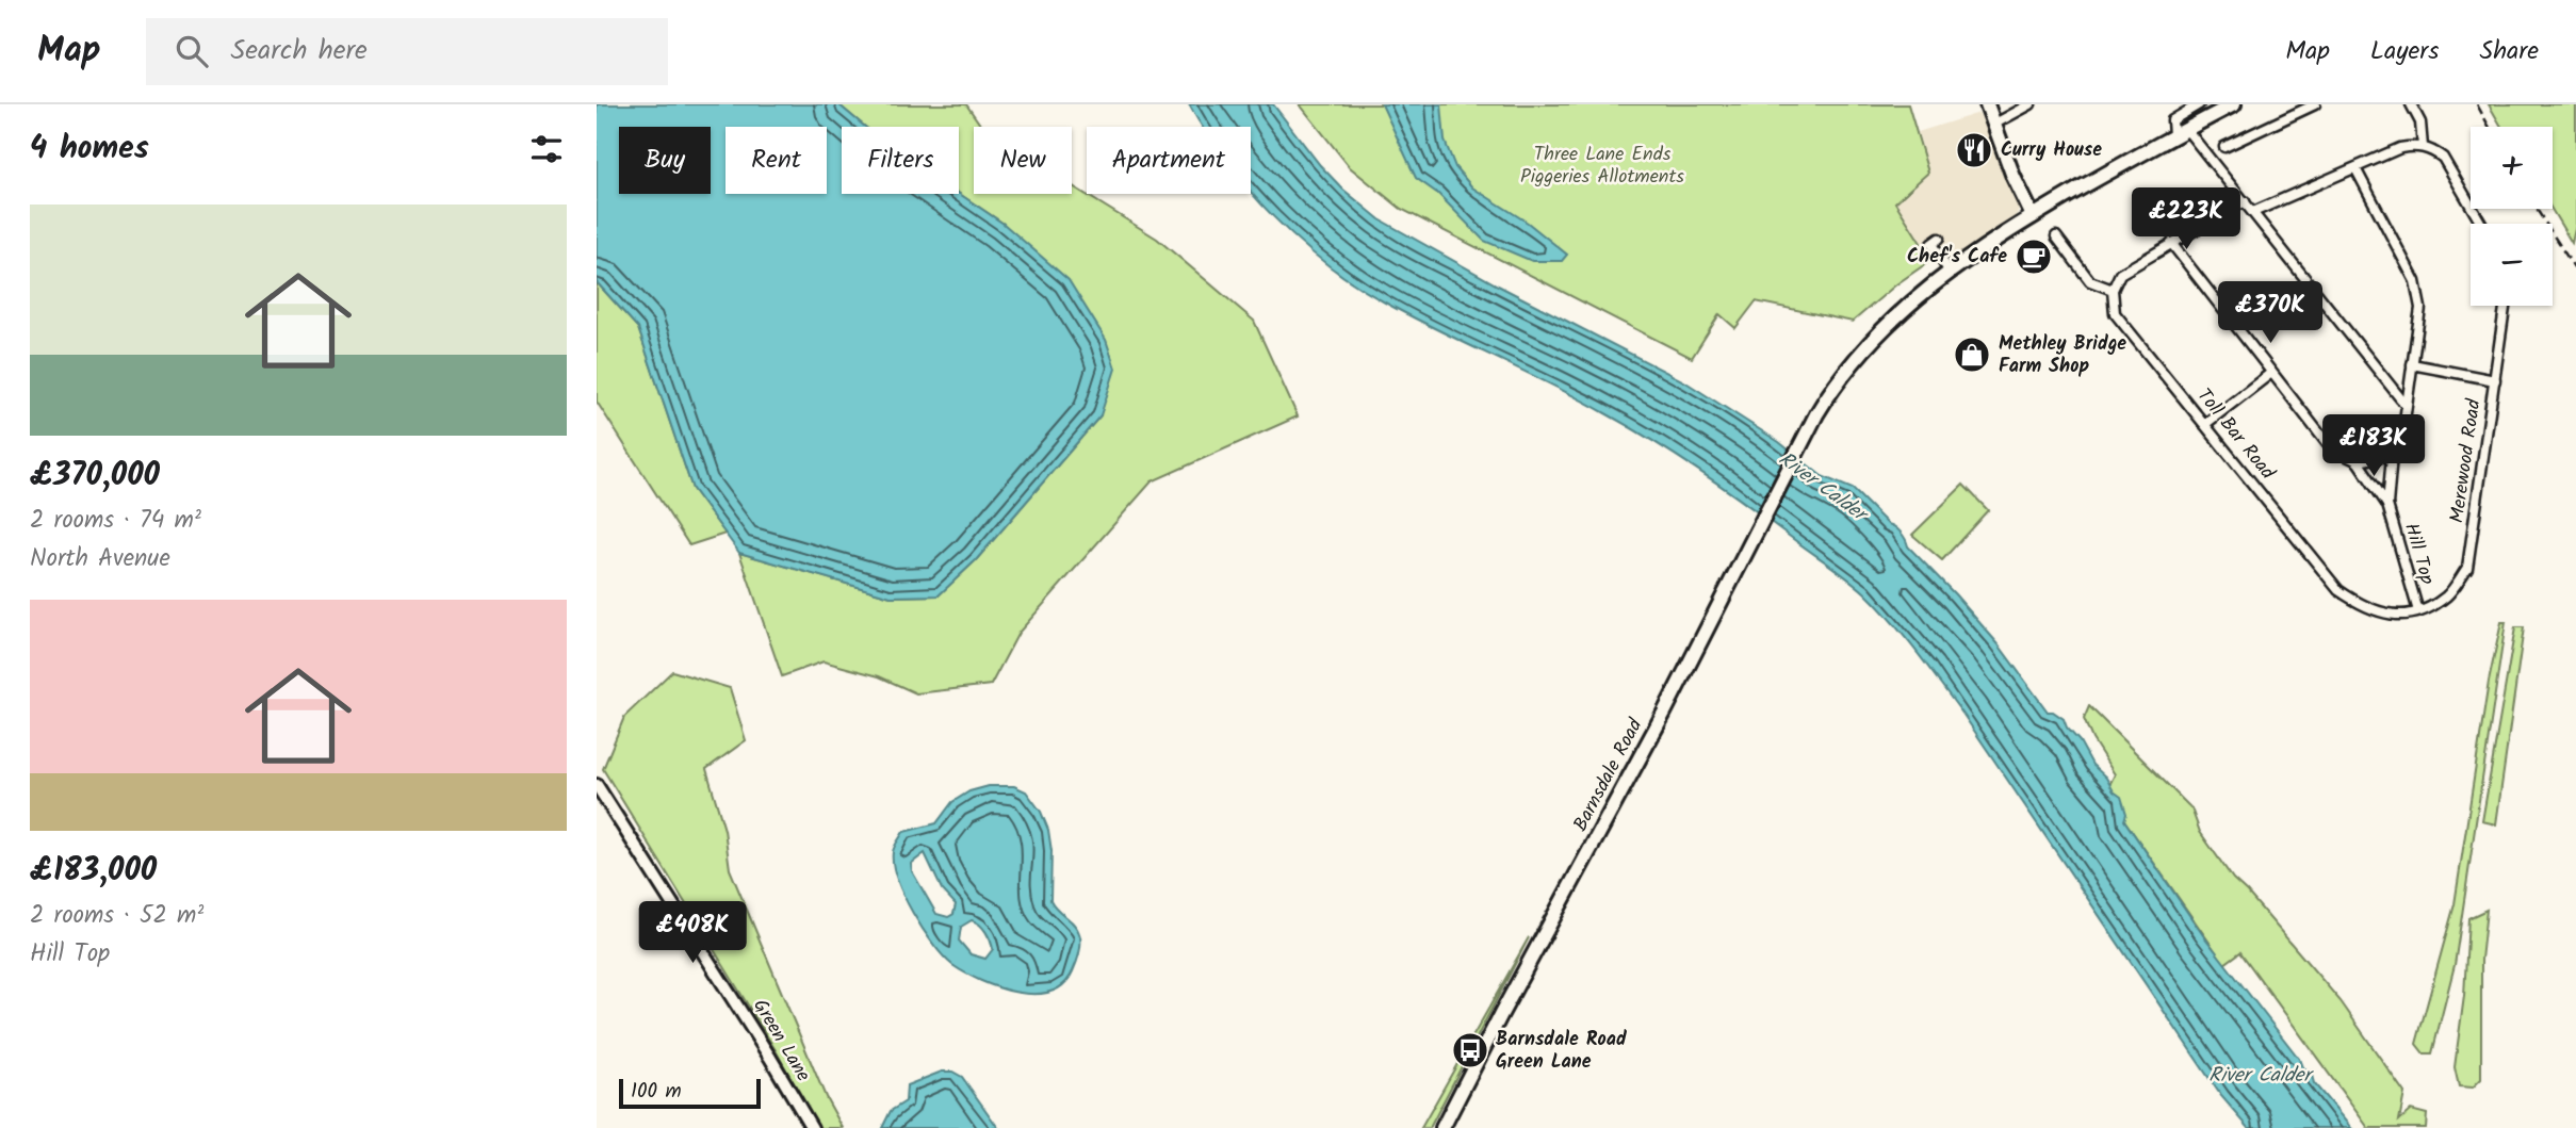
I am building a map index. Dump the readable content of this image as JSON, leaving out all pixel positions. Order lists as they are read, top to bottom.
{
  "streets": {
    "main road": ["Barnsdale Road"],
    "street": [
      "Toll Bar Road",
      "Merewood Road",
      "Hill Top",
      "Green Lane"
    ]
  },
  "crossings": [
    ["Toll Bar Road", "Merewood Road"],
    ["Toll Bar Road", "Hill Top"],
    ["Merewood Road", "Hill Top"]
  ],
  "water": ["River Calder"],
  "parks": ["Three Lane Ends Piggeries Allotments"],
  "places": {
    "restaurant": ["Curry House"],
    "cafe": ["Chef's Cafe"],
    "shop": ["Methley Bridge Farm Shop"],
    "bus stop": ["Barnsdale Road Green Lane"]
  },
  "scale_bar": "100 m",
  "page": {
    "header": "Map",
    "search": "Search here",
    "nav": ["Map", "Layers", "Share"],
    "heading": "4 homes",
    "map_buttons": ["+", "−"],
    "chip": [
      "Buy",
      "Rent",
      "Filters",
      "New",
      "Apartment"
    ],
    "price": [
      "£223K",
      "£370K",
      "£183K",
      "£408K"
    ],
    "list": [
      {
        "name": "£370,000",
        "note": "2 rooms · 74 m² · North Avenue"
      },
      {
        "name": "£183,000",
        "note": "2 rooms · 52 m² · Hill Top"
      }
    ],
    "scale": "100 m"
  }
}
